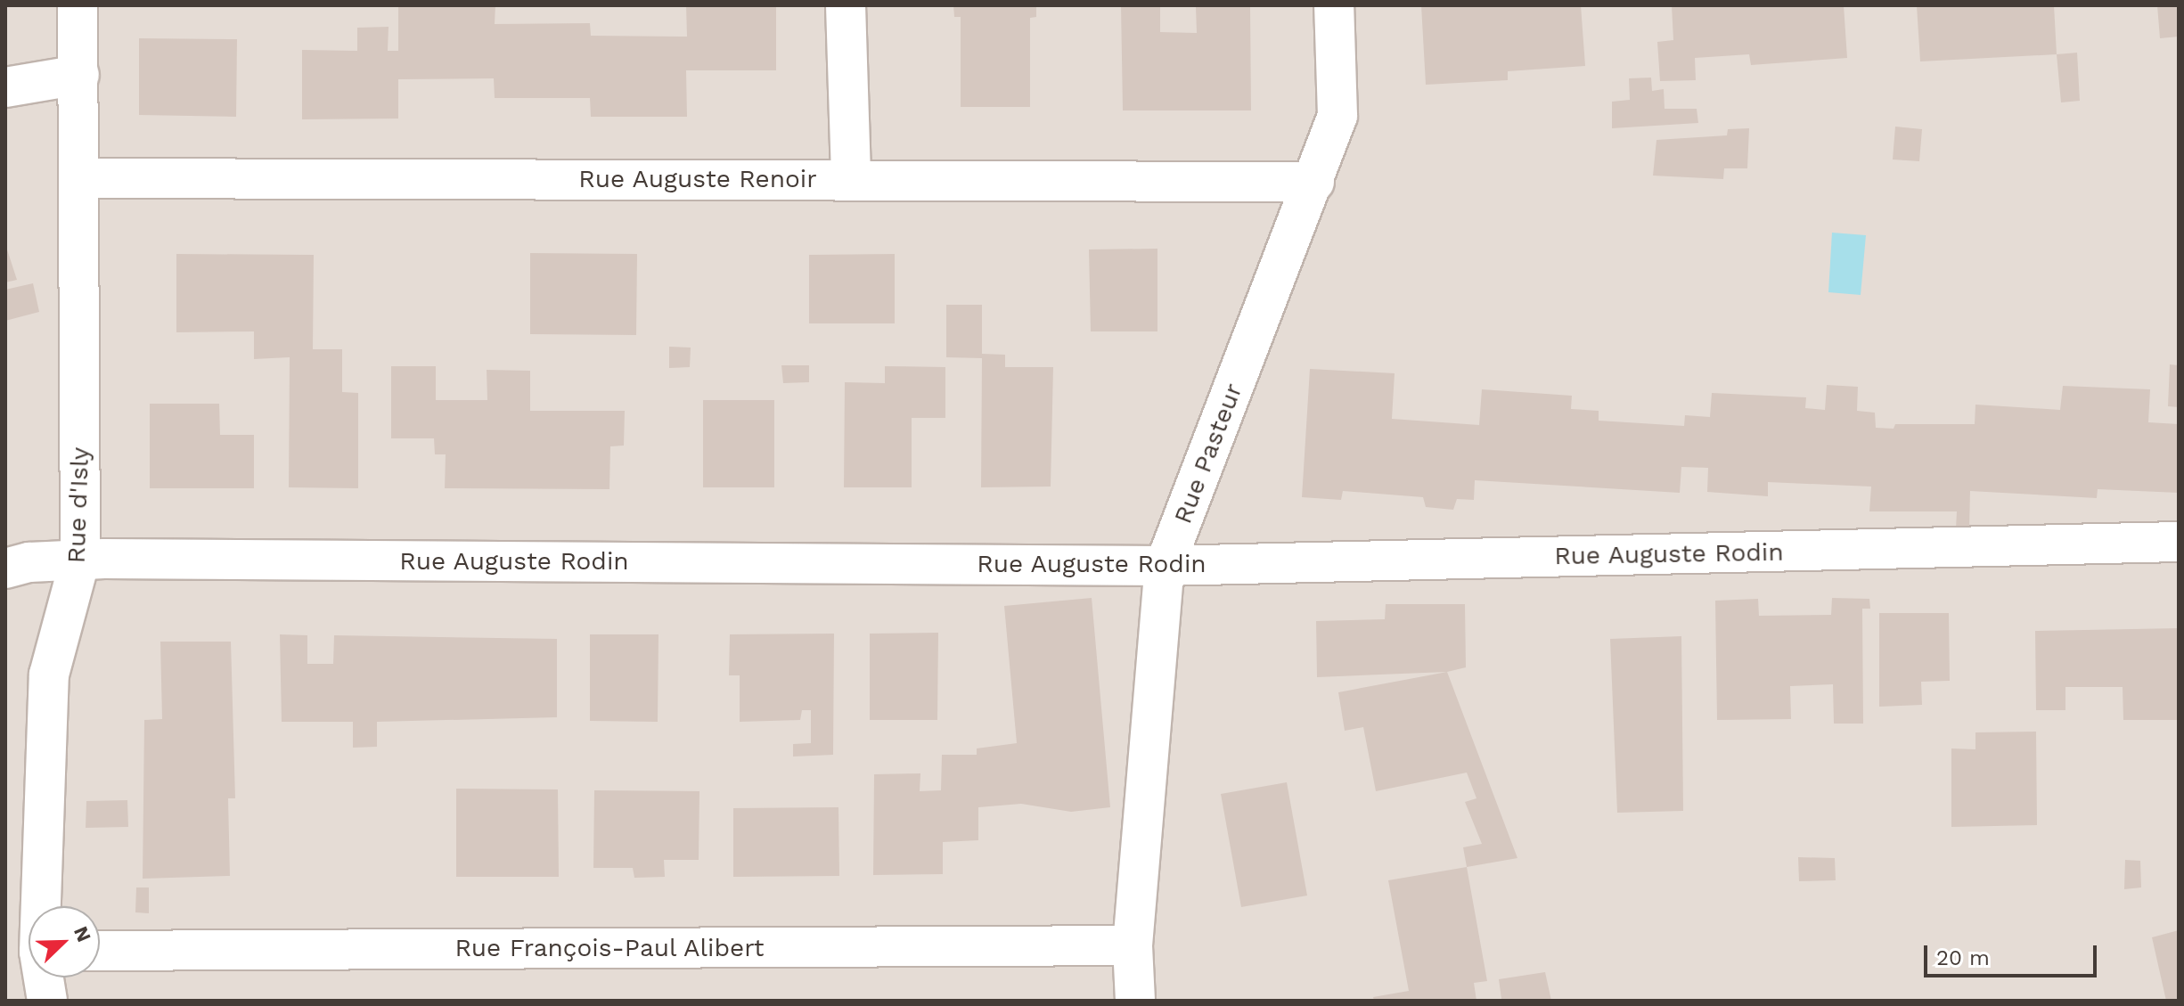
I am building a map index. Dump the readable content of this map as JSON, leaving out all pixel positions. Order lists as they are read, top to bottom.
{
  "streets": {
    "street": [
      "Rue Auguste Renoir",
      "Rue Pasteur",
      "Rue d'Isly",
      "Rue Auguste Rodin",
      "Rue François-Paul Alibert"
    ]
  },
  "crossings": [
    ["Rue Auguste Renoir", "Rue Pasteur"],
    ["Rue Auguste Renoir", "Rue d'Isly"],
    ["Rue Pasteur", "Rue Auguste Rodin"],
    ["Rue Pasteur", "Rue François-Paul Alibert"],
    ["Rue d'Isly", "Rue Auguste Rodin"]
  ],
  "scale_bar": "20 m",
  "north": "top right"
}
